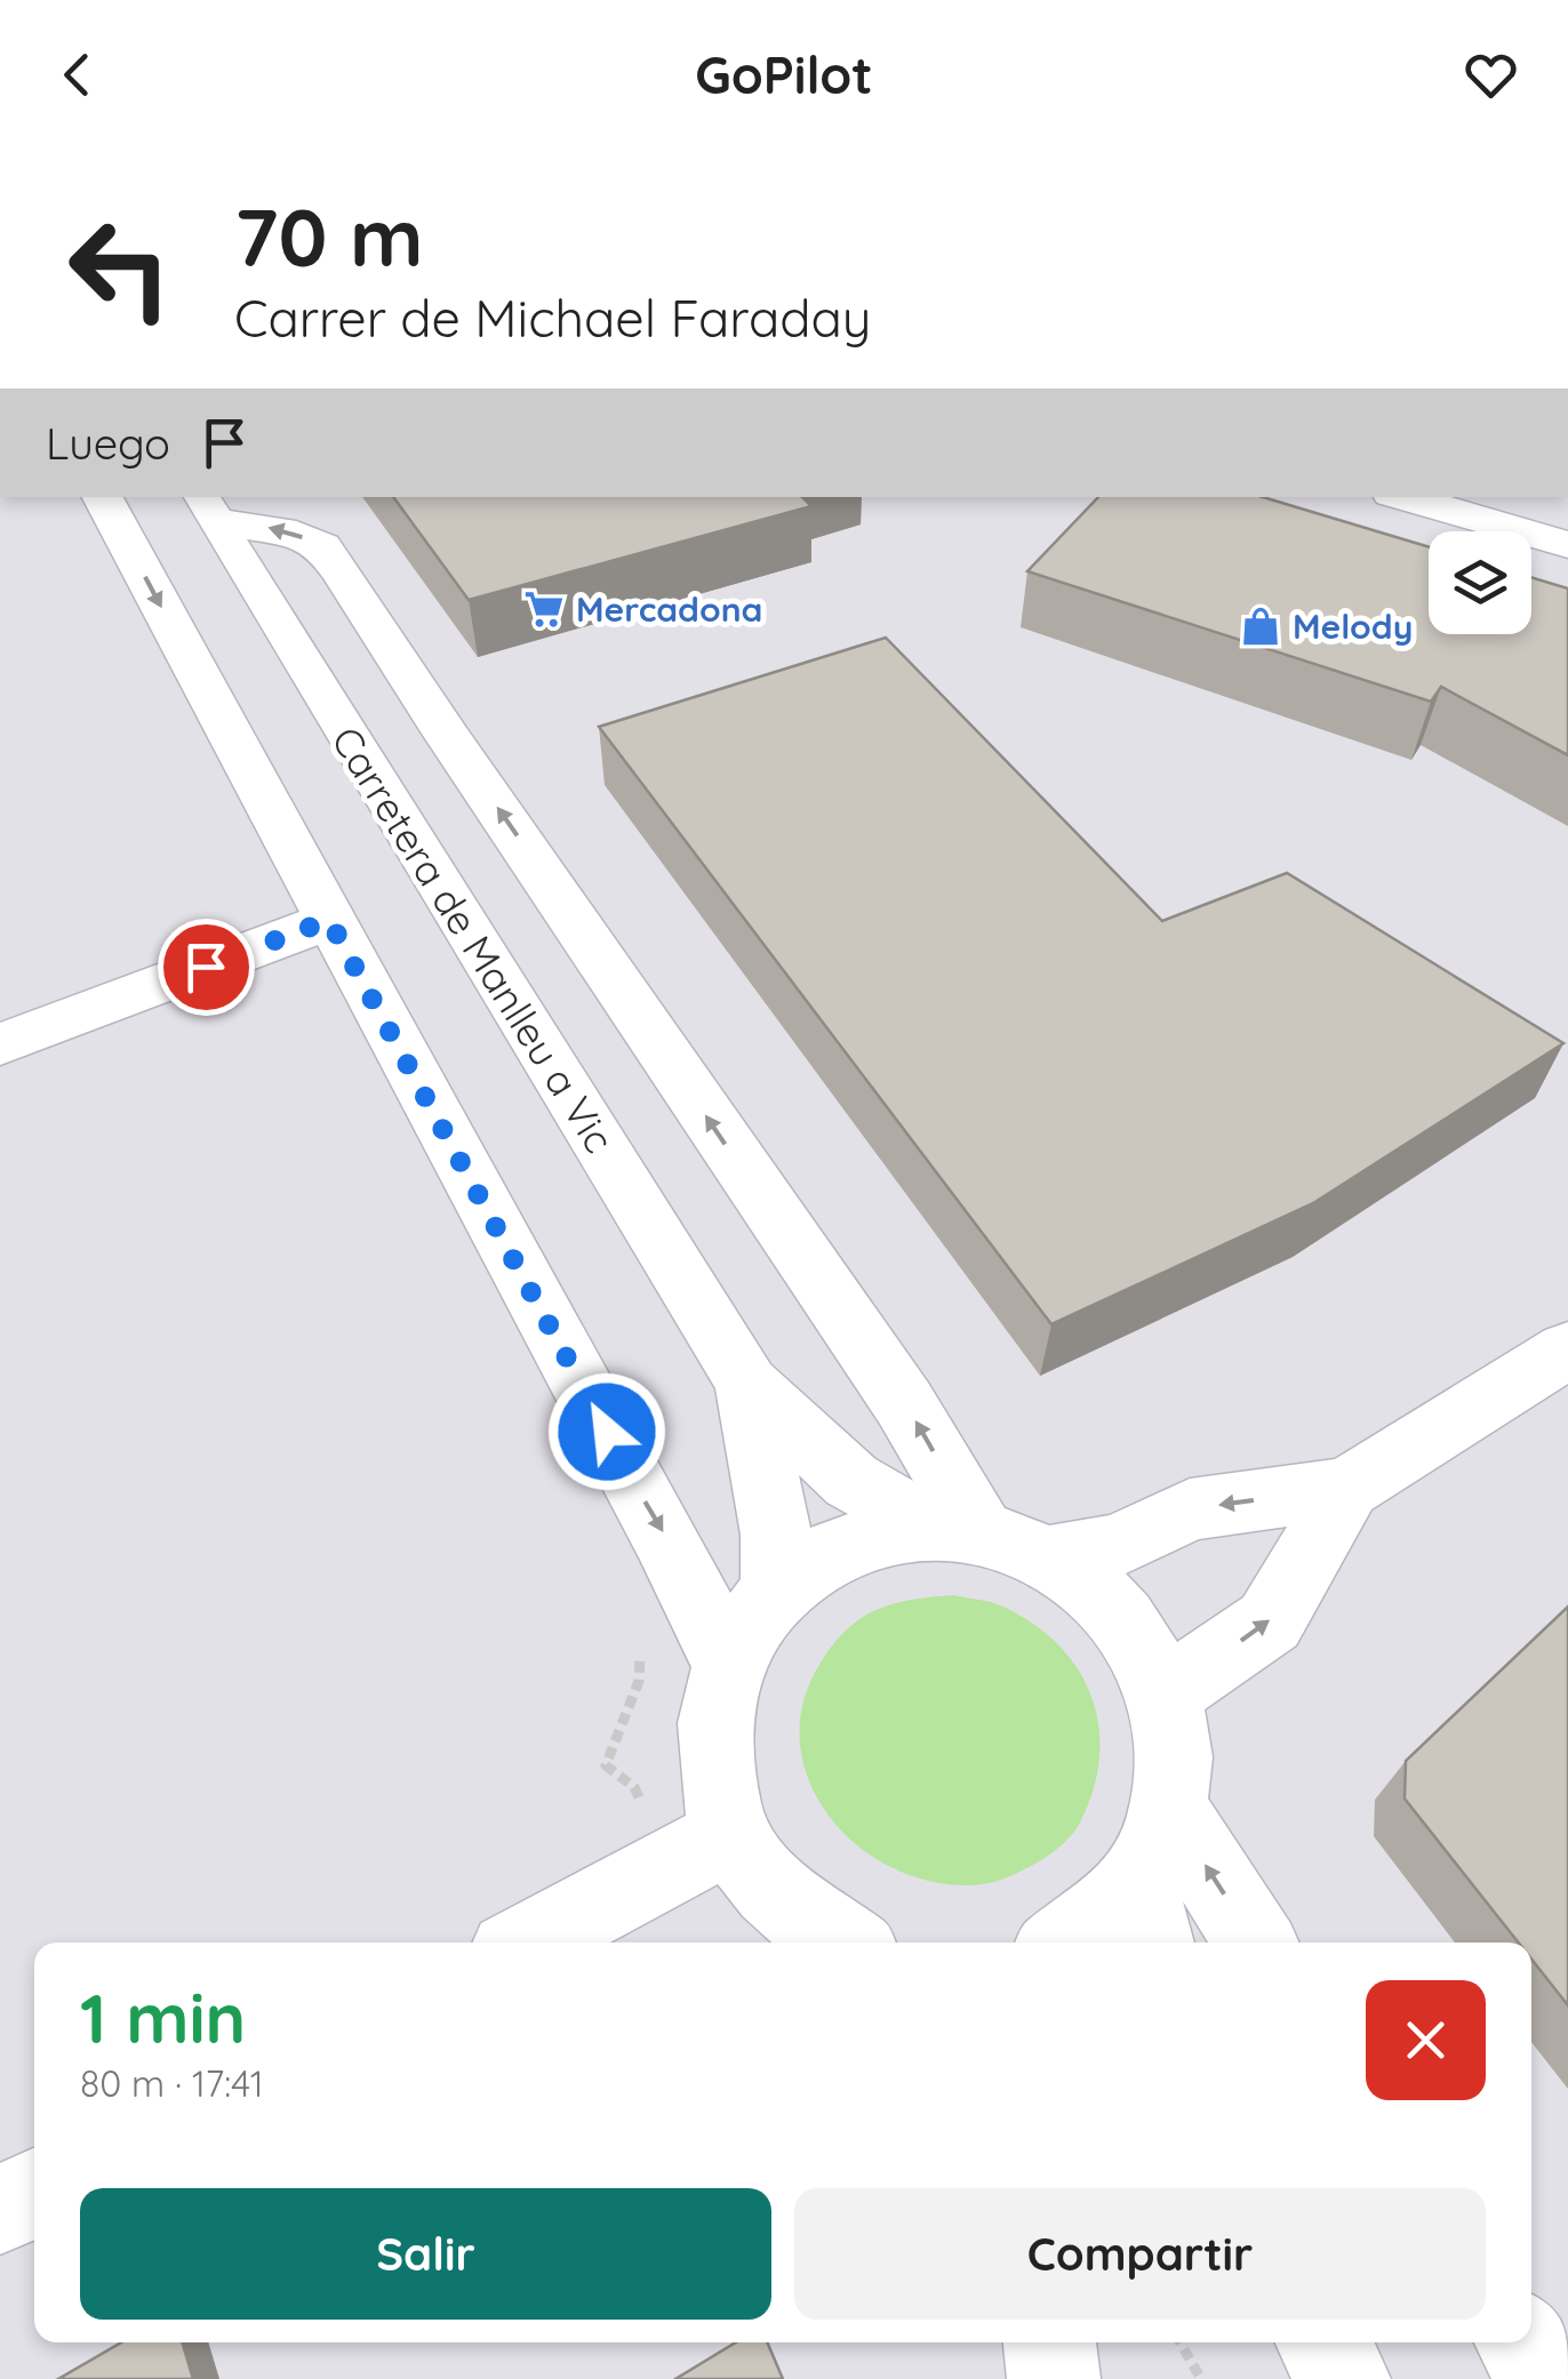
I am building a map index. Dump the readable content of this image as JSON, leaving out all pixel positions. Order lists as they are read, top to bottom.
{
  "streets": {
    "street": ["Carretera de Manlleu a Vic"]
  },
  "places": {
    "supermarket": ["Mercadona"],
    "shop": ["Melody"]
  },
  "page": {
    "header": "GoPilot",
    "turn": ["70 m", "Carrer de Michael Faraday"],
    "then": "Luego",
    "heading": ["1 min", "80 m · 17:41"],
    "buttons": ["Salir", "Compartir"]
  }
}
